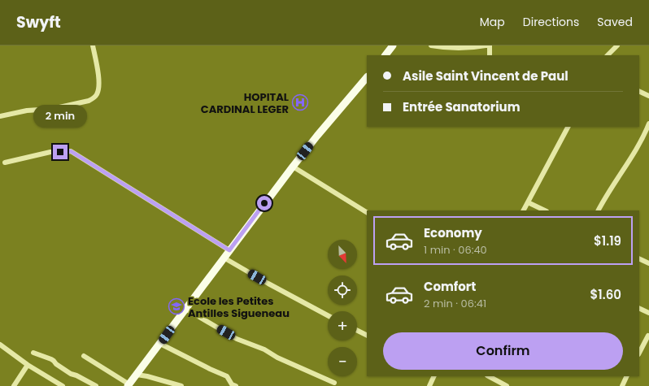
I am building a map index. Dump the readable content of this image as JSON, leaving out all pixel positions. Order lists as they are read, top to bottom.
{
  "places": {
    "hospital": ["HOPITAL CARDINAL LEGER"],
    "school or university": ["Ecole les Petites Antilles Sigueneau"]
  },
  "north": "bottom right",
  "page": {
    "header": "Swyft",
    "nav": ["Map", "Directions", "Saved"],
    "banner": ["Asile Saint Vincent de Paul", "Entrée Sanatorium"],
    "bubble": "2 min",
    "list": [
      {
        "name": "Economy",
        "note": "1 min · 06:40",
        "value": "$1.19"
      },
      {
        "name": "Comfort",
        "note": "2 min · 06:41",
        "value": "$1.60"
      }
    ],
    "map_buttons": ["+", "−"],
    "buttons": "Confirm"
  }
}
